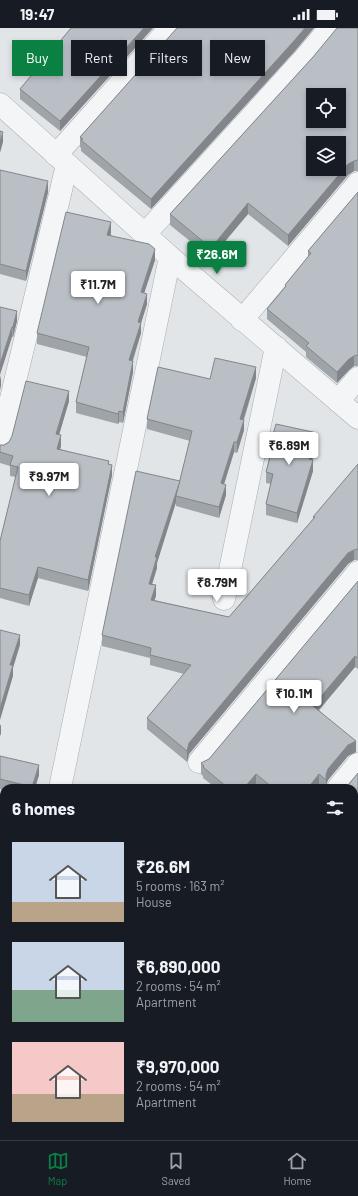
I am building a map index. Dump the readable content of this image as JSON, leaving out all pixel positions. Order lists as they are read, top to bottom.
{
  "page": {
    "status": "19:47",
    "chip": [
      "Buy",
      "Rent",
      "Filters",
      "New"
    ],
    "price": [
      "₹26.6M",
      "₹11.7M",
      "₹6.89M",
      "₹9.97M",
      "₹8.79M",
      "₹10.1M"
    ],
    "heading": "6 homes",
    "list": [
      {
        "name": "₹26.6M",
        "note": "5 rooms · 163 m² · House"
      },
      {
        "name": "₹6,890,000",
        "note": "2 rooms · 54 m² · Apartment"
      },
      {
        "name": "₹9,970,000",
        "note": "2 rooms · 54 m² · Apartment"
      }
    ],
    "tabs": ["Map", "Saved", "Home"]
  }
}
